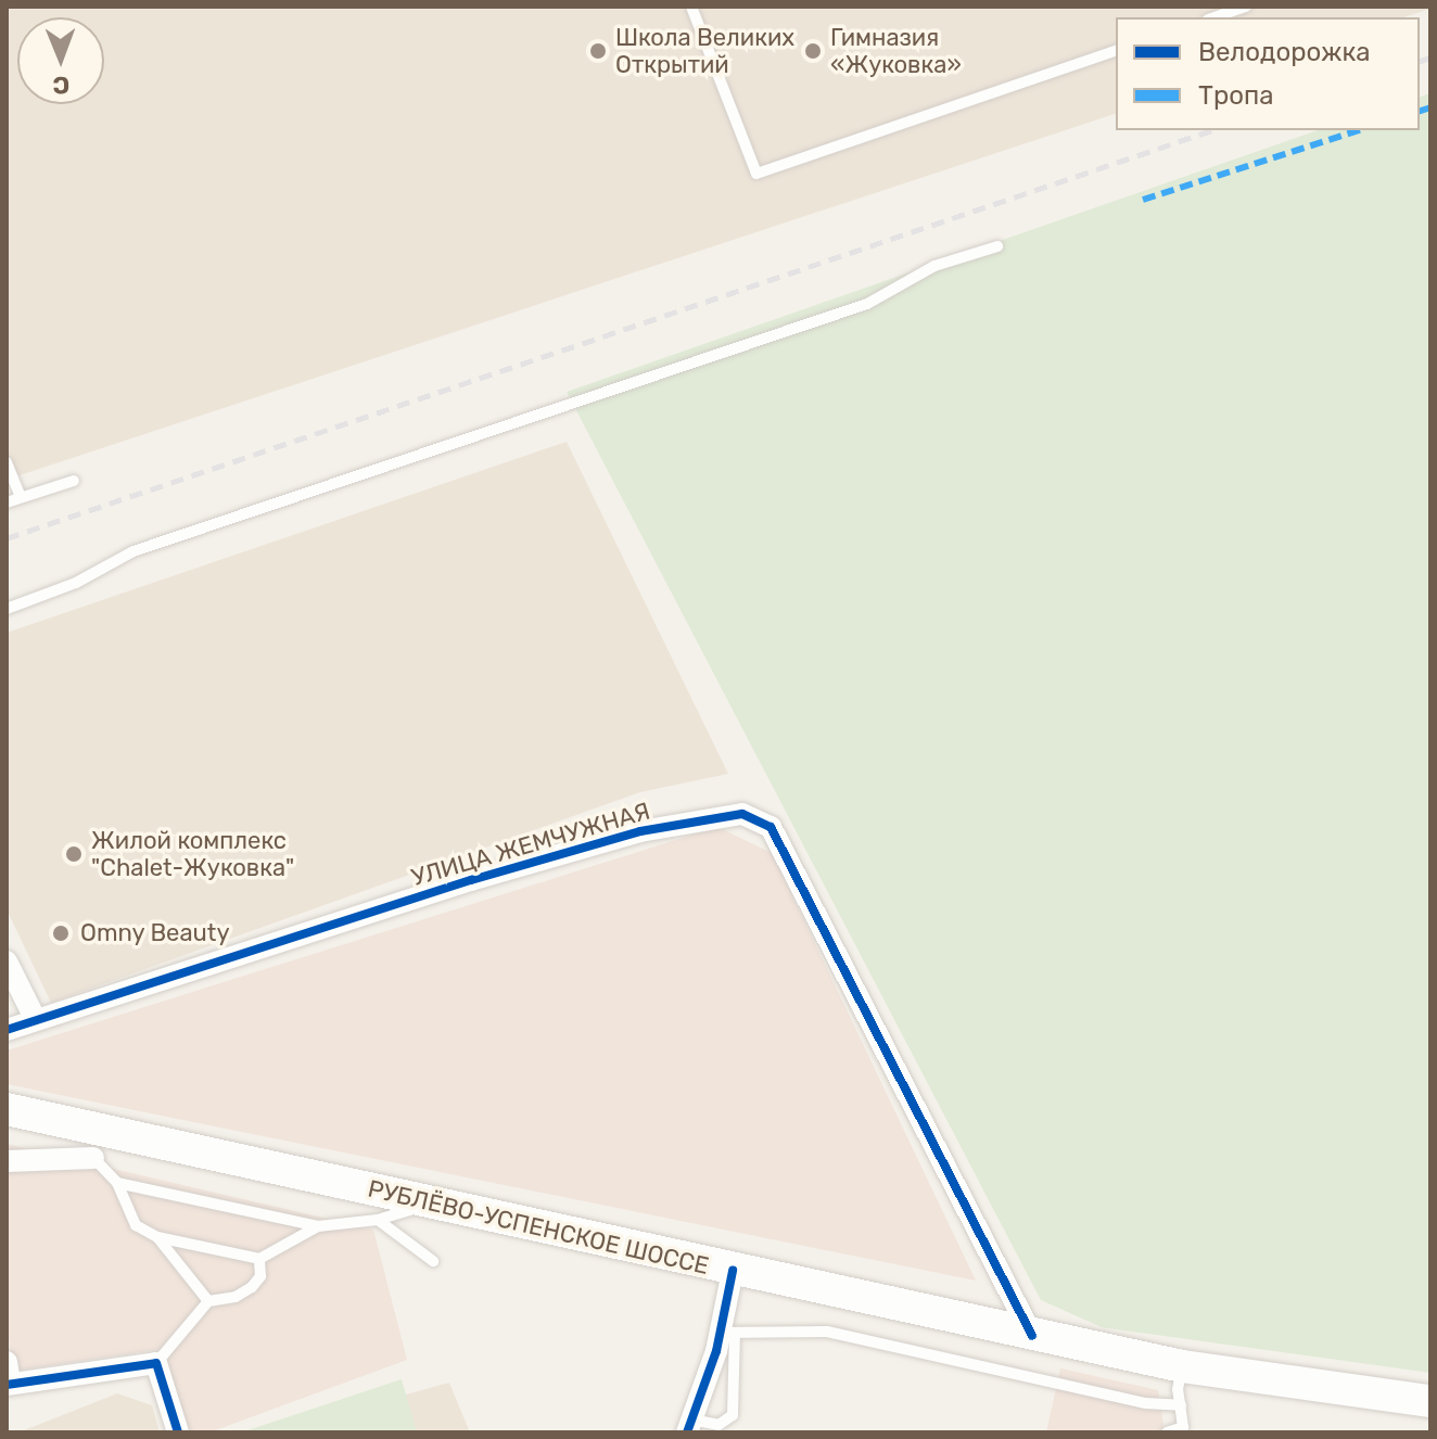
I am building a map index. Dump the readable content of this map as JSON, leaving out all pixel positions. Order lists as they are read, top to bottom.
{
  "streets": {
    "main road": ["РУБЛЁВО-УСПЕНСКОЕ ШОССЕ"],
    "street": ["УЛИЦА ЖЕМЧУЖНАЯ"]
  },
  "crossings": [
    ["УЛИЦА ЖЕМЧУЖНАЯ", "РУБЛЁВО-УСПЕНСКОЕ ШОССЕ"]
  ],
  "places": [
    "Школа Великих Открытий",
    "Гимназия «Жуковка»",
    "Жилой комплекс \"Chalet-Жуковка\"",
    "Omny Beauty"
  ],
  "legend": ["Велодорожка", "Тропа"],
  "north": "bottom"
}
